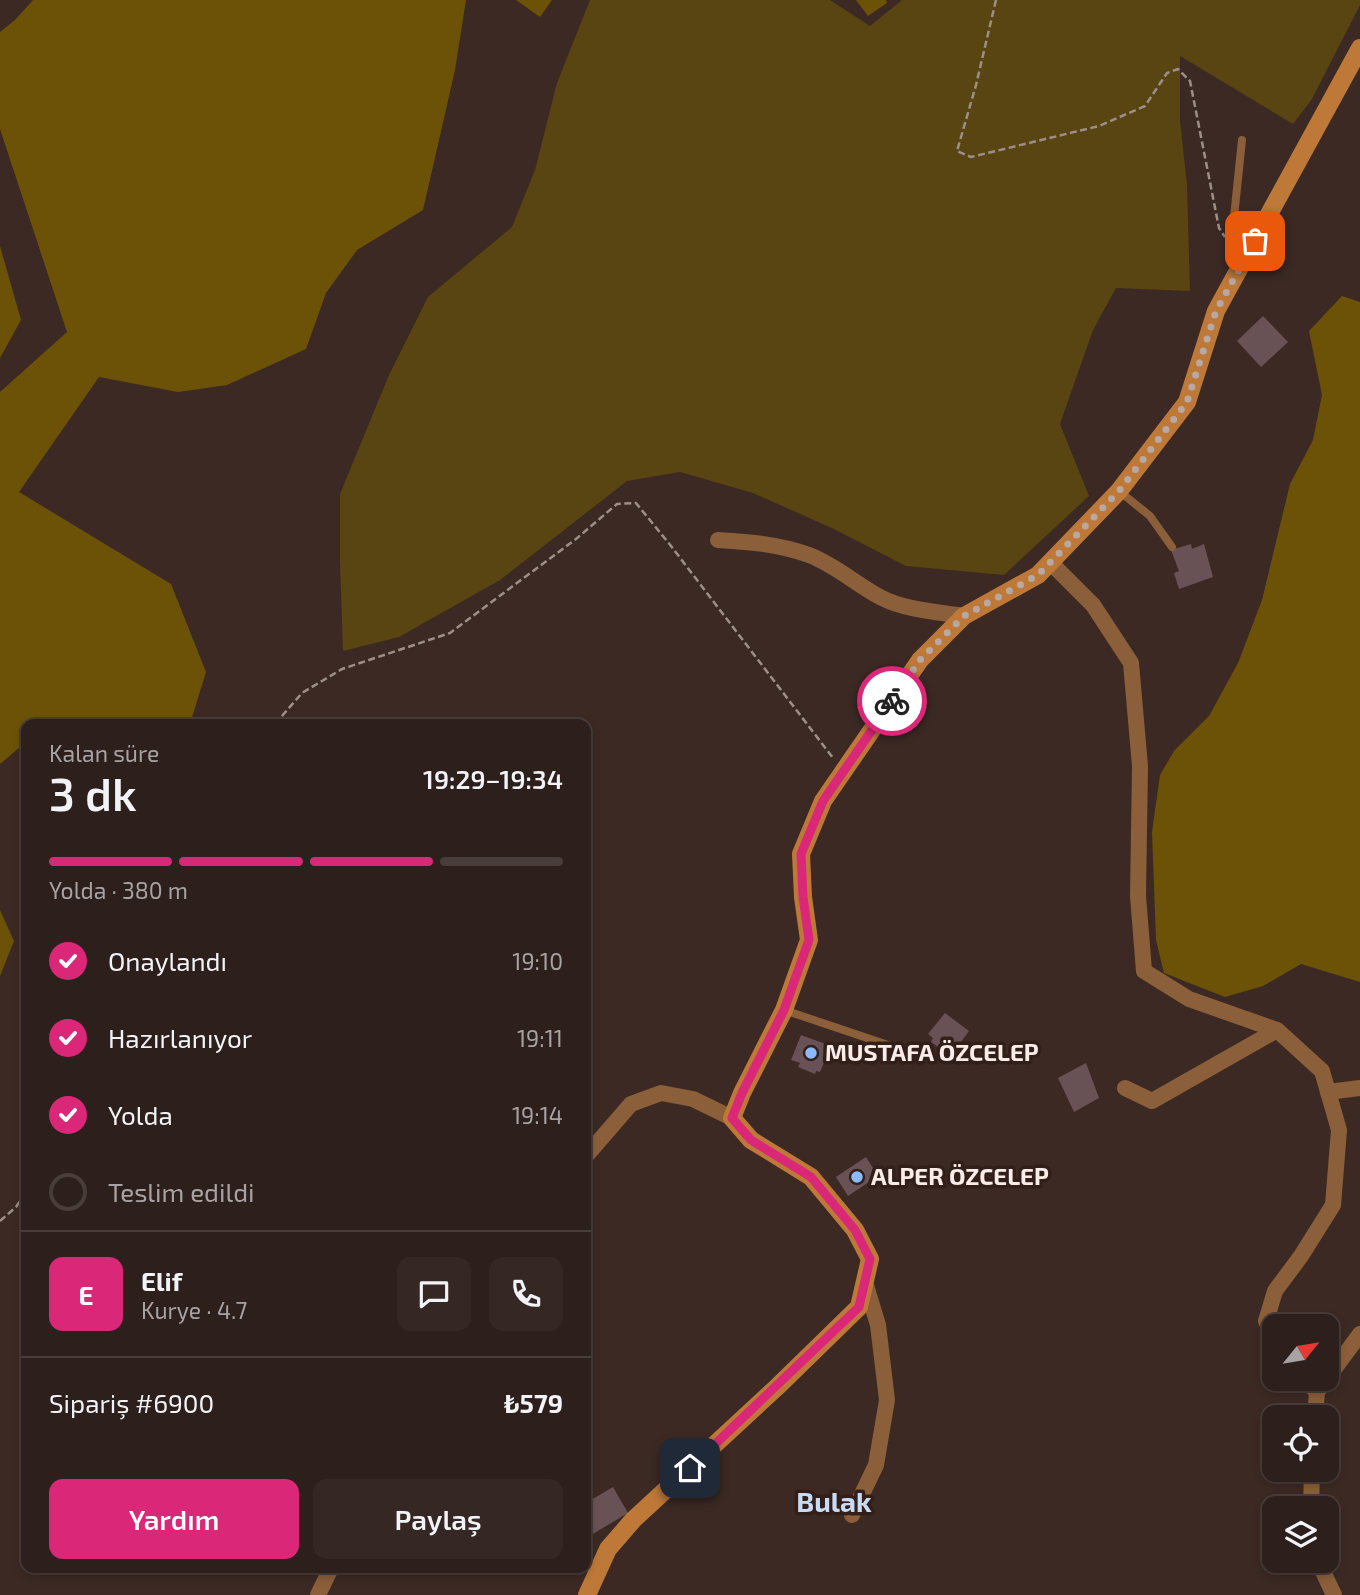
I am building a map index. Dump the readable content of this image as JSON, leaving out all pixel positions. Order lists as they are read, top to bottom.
{
  "districts": ["Bulak"],
  "places": ["MUSTAFA ÖZCELEP", "ALPER ÖZCELEP"],
  "north": "top right",
  "page": {
    "heading": ["3 dk", "Kalan süre", "19:29–19:34"],
    "panel": [
      "Elif",
      "Kurye · 4.7",
      "Sipariş #6900",
      "₺579"
    ],
    "bar": "Yolda · 380 m",
    "list": [
      ["Onaylandı", "19:10"],
      ["Hazırlanıyor", "19:11"],
      ["Yolda", "19:14"],
      "Teslim edildi"
    ],
    "round": "E",
    "buttons": ["Yardım", "Paylaş"]
  }
}
